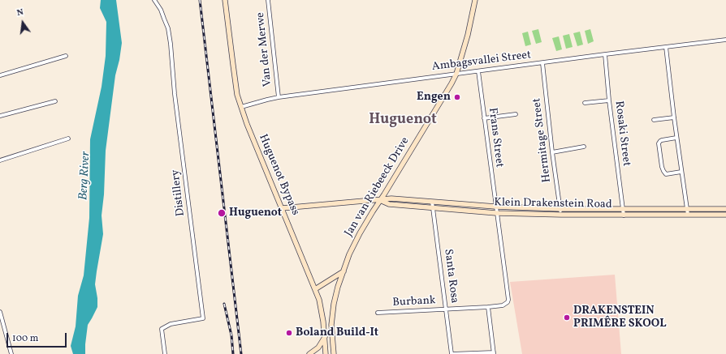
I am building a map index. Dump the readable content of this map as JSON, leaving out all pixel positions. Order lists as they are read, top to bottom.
{
  "streets": {
    "main road": ["Huguenot Bypass", "Jan van Riebeeck Drive", "Klein Drakenstein Road"],
    "street": [
      "Van der Merwe",
      "Ambagsvallei Street",
      "Rosaki Street",
      "Frans Street",
      "Hermitage Street",
      "Distillery",
      "Santa Rosa",
      "Burbank"
    ]
  },
  "crossings": [
    ["Van der Merwe", "Ambagsvallei Street"],
    ["Ambagsvallei Street", "Rosaki Street"],
    ["Ambagsvallei Street", "Frans Street"],
    ["Ambagsvallei Street", "Hermitage Street"],
    ["Ambagsvallei Street", "Huguenot Bypass"],
    ["Ambagsvallei Street", "Jan van Riebeeck Drive"],
    ["Rosaki Street", "Klein Drakenstein Road"],
    ["Frans Street", "Klein Drakenstein Road"],
    ["Frans Street", "Burbank"],
    ["Hermitage Street", "Klein Drakenstein Road"],
    ["Huguenot Bypass", "Klein Drakenstein Road"],
    ["Jan van Riebeeck Drive", "Klein Drakenstein Road"],
    ["Klein Drakenstein Road", "Santa Rosa"],
    ["Santa Rosa", "Burbank"]
  ],
  "districts": ["Huguenot"],
  "water": ["Berg River"],
  "places": [
    "Engen",
    "Huguenot",
    "DRAKENSTEIN PRIMÊRE SKOOL",
    "Boland Build-It"
  ],
  "scale_bar": "100 m",
  "north": "top"
}
